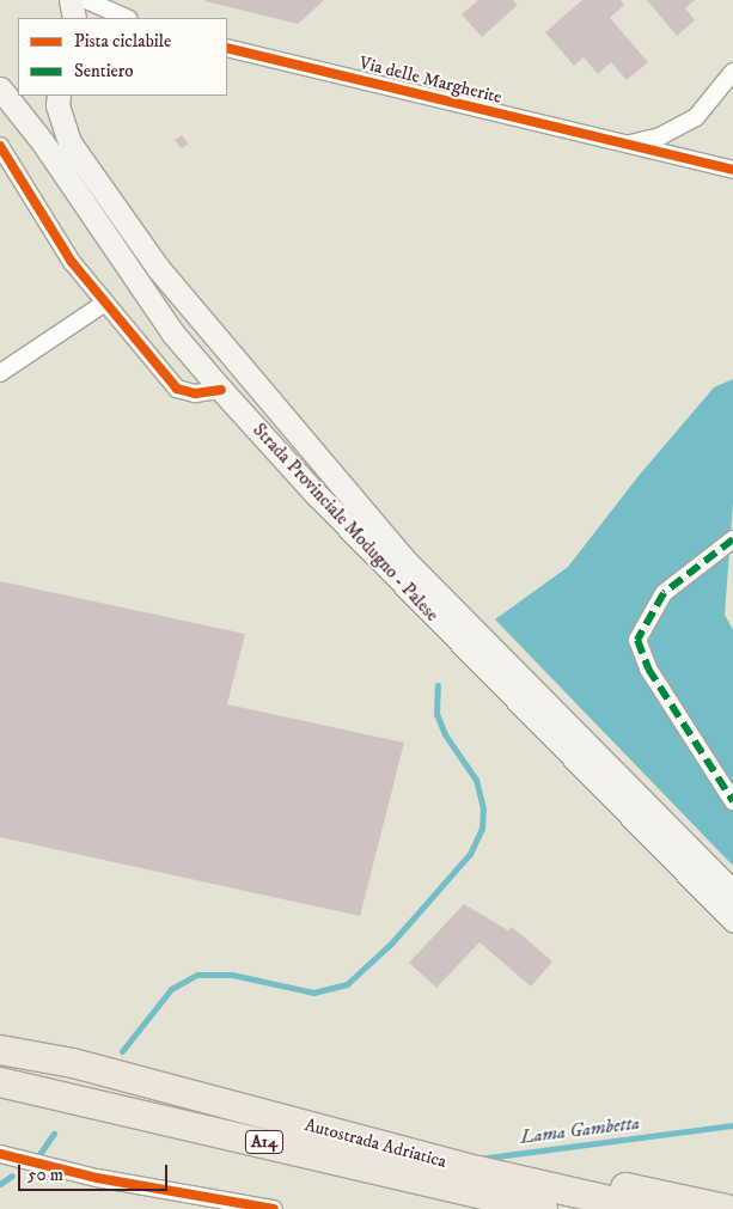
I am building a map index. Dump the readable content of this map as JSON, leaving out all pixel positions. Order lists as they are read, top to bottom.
{
  "streets": {
    "highway": ["A14", "Autostrada Adriatica"],
    "main road": ["Strada Provinciale Modugno - Palese"],
    "street": ["Via delle Margherite"]
  },
  "crossings": [
    ["A14", "Autostrada Adriatica"]
  ],
  "water": ["Lama Gambetta"],
  "legend": ["Pista ciclabile", "Sentiero"],
  "scale_bar": "50 m"
}
